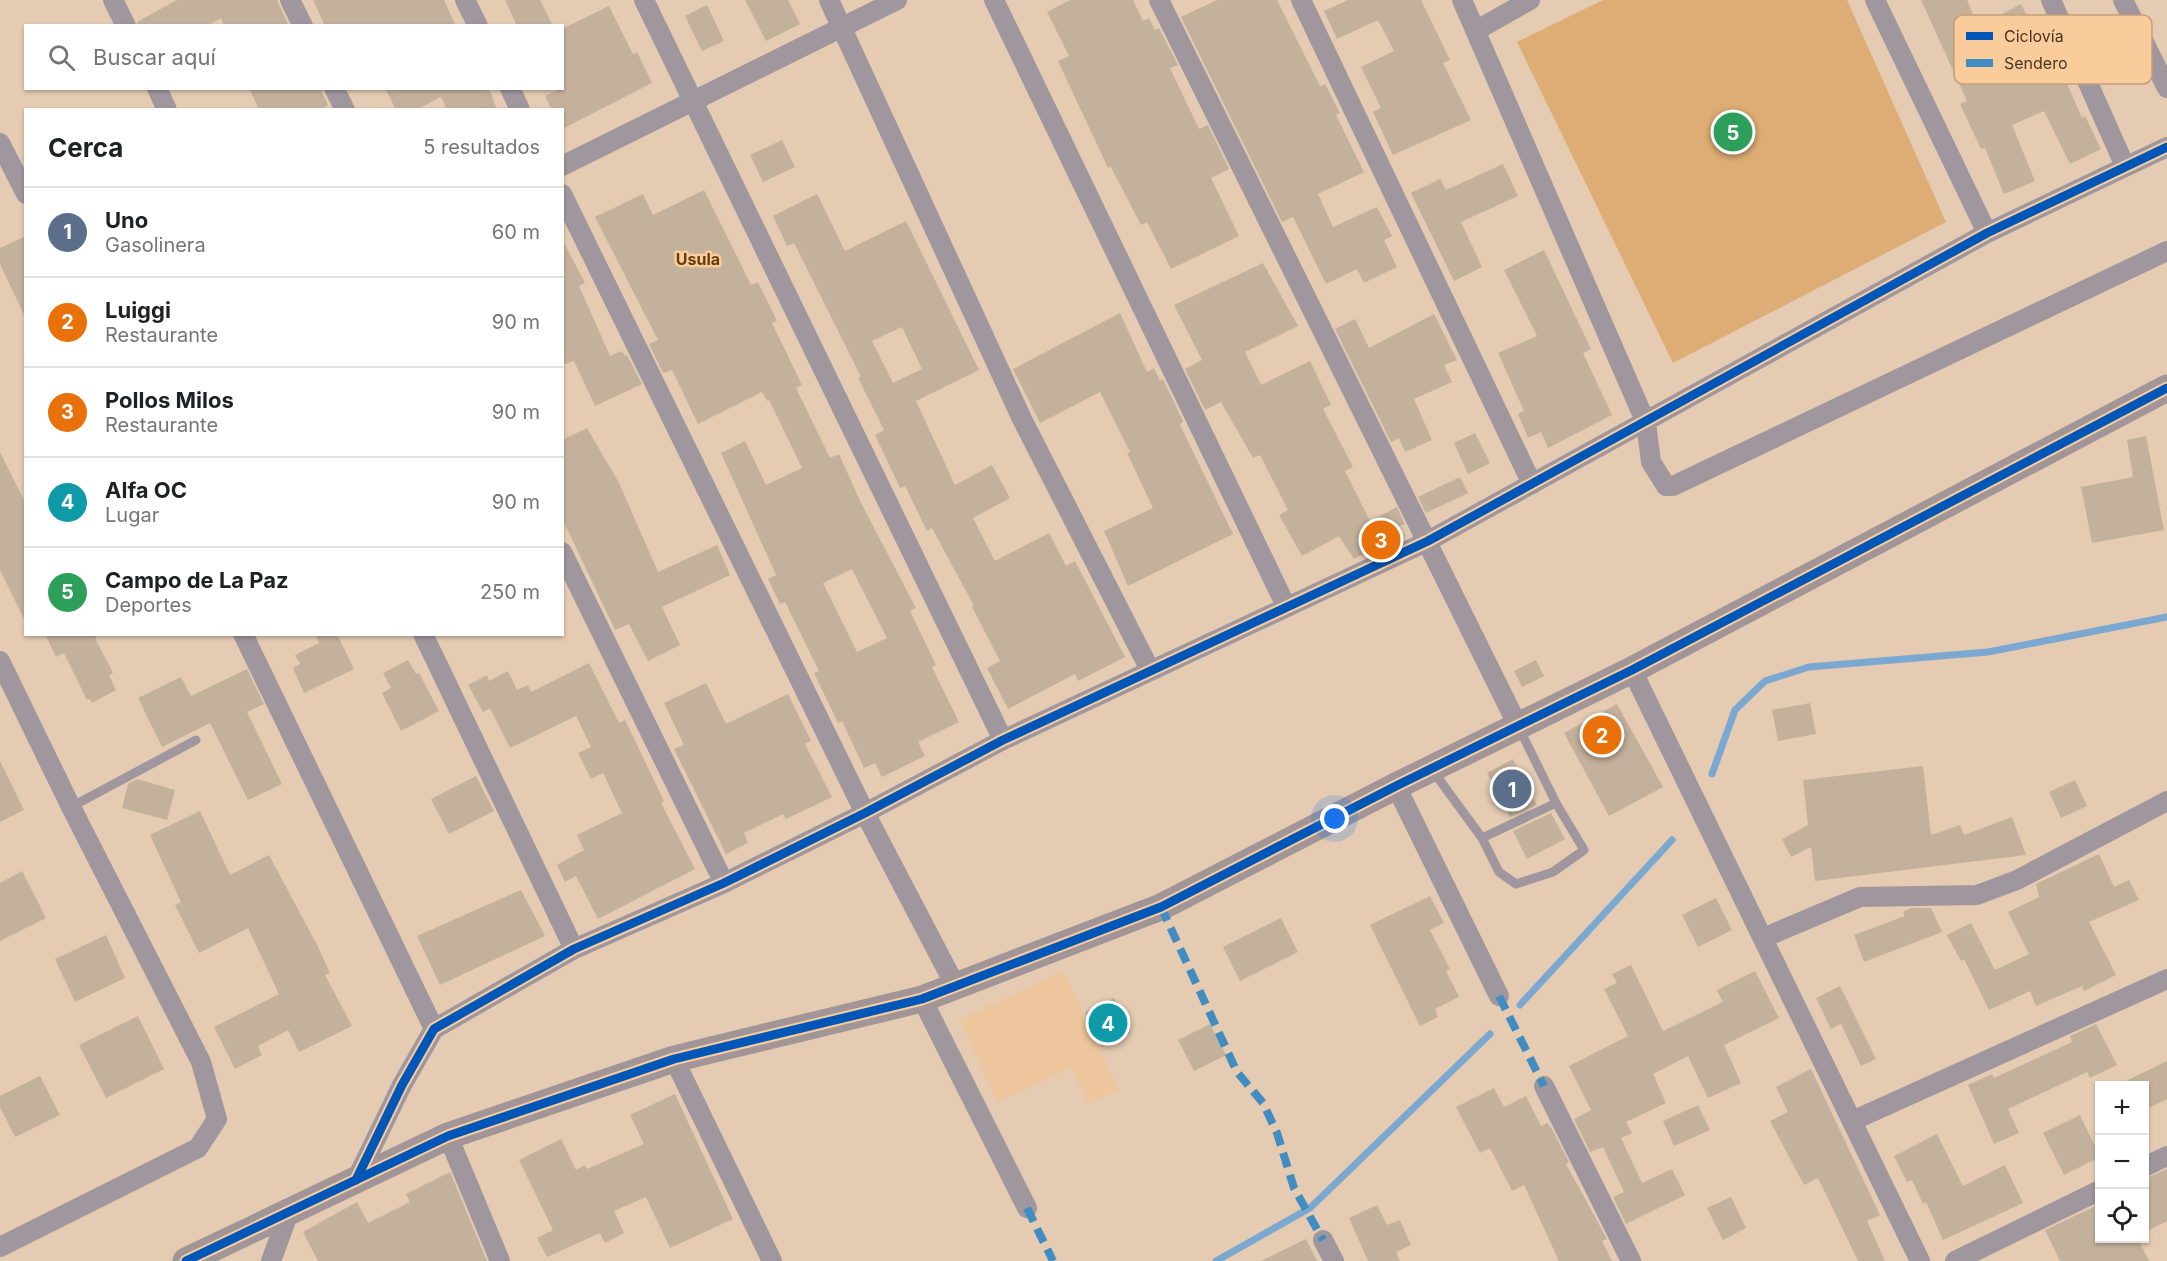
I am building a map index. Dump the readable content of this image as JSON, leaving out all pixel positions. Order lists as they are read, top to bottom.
{
  "districts": ["Usula"],
  "legend": ["Ciclovía", "Sendero"],
  "page": {
    "search": "Buscar aquí",
    "heading": ["Cerca", "5 resultados"],
    "pins": [
      "5",
      "3",
      "2",
      "1",
      "4"
    ],
    "list": [
      {
        "mark": "1",
        "name": "Uno",
        "note": "Gasolinera",
        "value": "60 m"
      },
      {
        "mark": "2",
        "name": "Luiggi",
        "note": "Restaurante",
        "value": "90 m"
      },
      {
        "mark": "3",
        "name": "Pollos Milos",
        "note": "Restaurante",
        "value": "90 m"
      },
      {
        "mark": "4",
        "name": "Alfa OC",
        "note": "Lugar",
        "value": "90 m"
      },
      {
        "mark": "5",
        "name": "Campo de La Paz",
        "note": "Deportes",
        "value": "250 m"
      }
    ],
    "map_buttons": ["+", "−"]
  }
}
